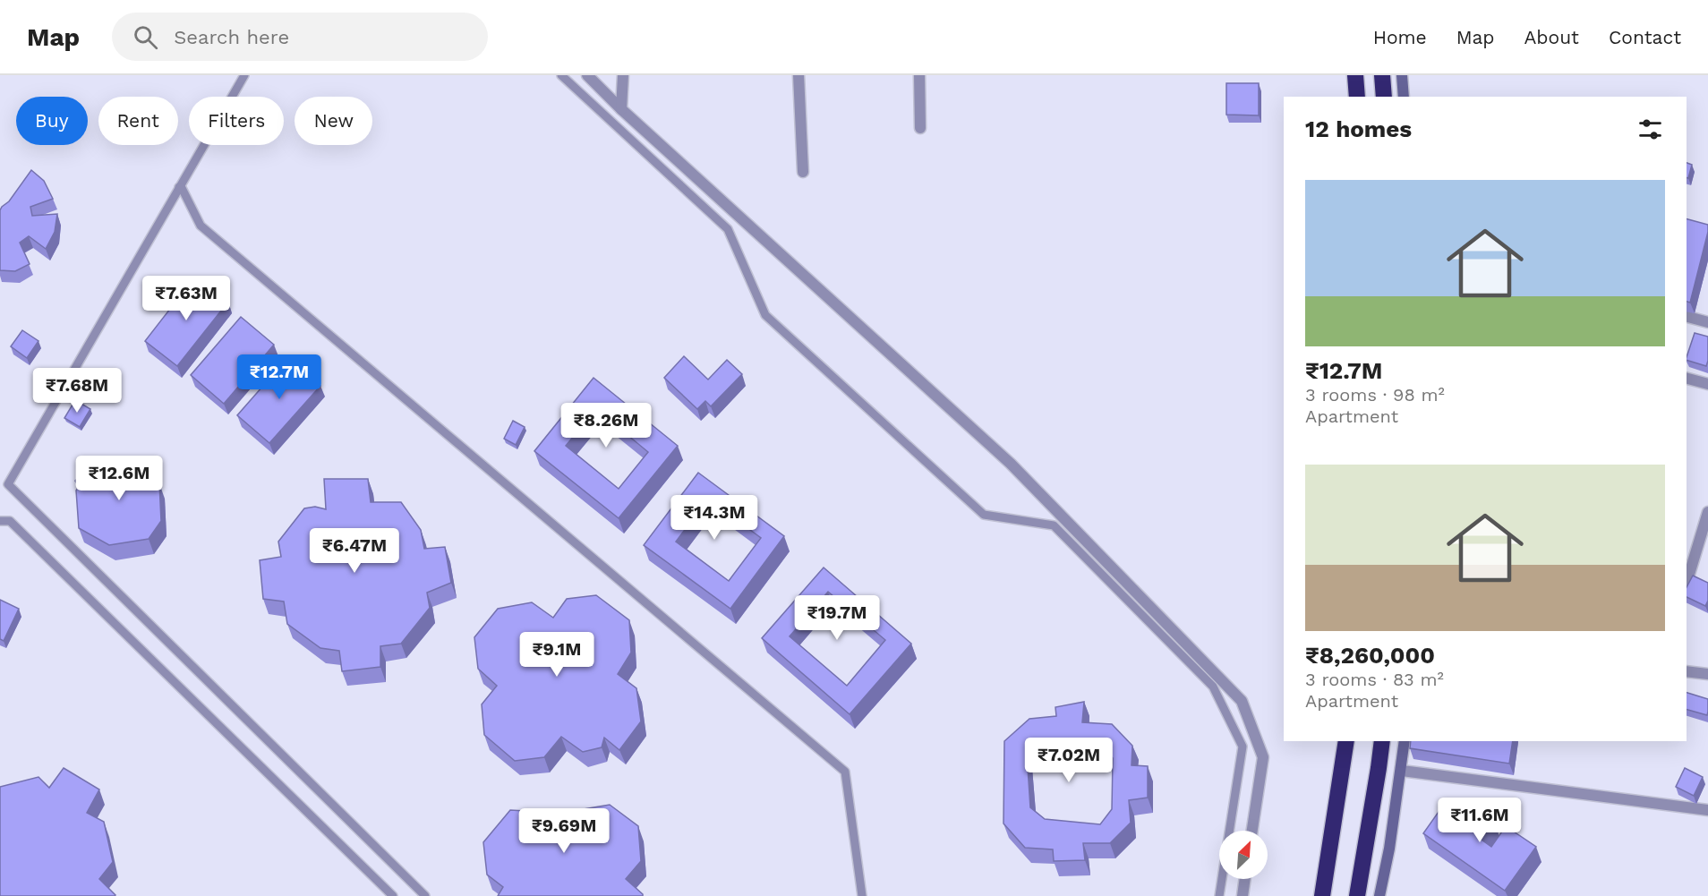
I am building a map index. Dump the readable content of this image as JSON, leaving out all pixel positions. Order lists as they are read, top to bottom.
{
  "north": "top right",
  "page": {
    "header": "Map",
    "search": "Search here",
    "nav": [
      "Home",
      "Map",
      "About",
      "Contact"
    ],
    "chip": [
      "Buy",
      "Rent",
      "Filters",
      "New"
    ],
    "heading": "12 homes",
    "list": [
      {
        "name": "₹12.7M",
        "note": "3 rooms · 98 m² · Apartment"
      },
      {
        "name": "₹8,260,000",
        "note": "3 rooms · 83 m² · Apartment"
      }
    ],
    "price": [
      "₹7.63M",
      "₹12.7M",
      "₹7.68M",
      "₹8.26M",
      "₹12.6M",
      "₹14.3M",
      "₹6.47M",
      "₹19.7M",
      "₹9.1M",
      "₹7.02M",
      "₹11.6M",
      "₹9.69M"
    ]
  }
}
